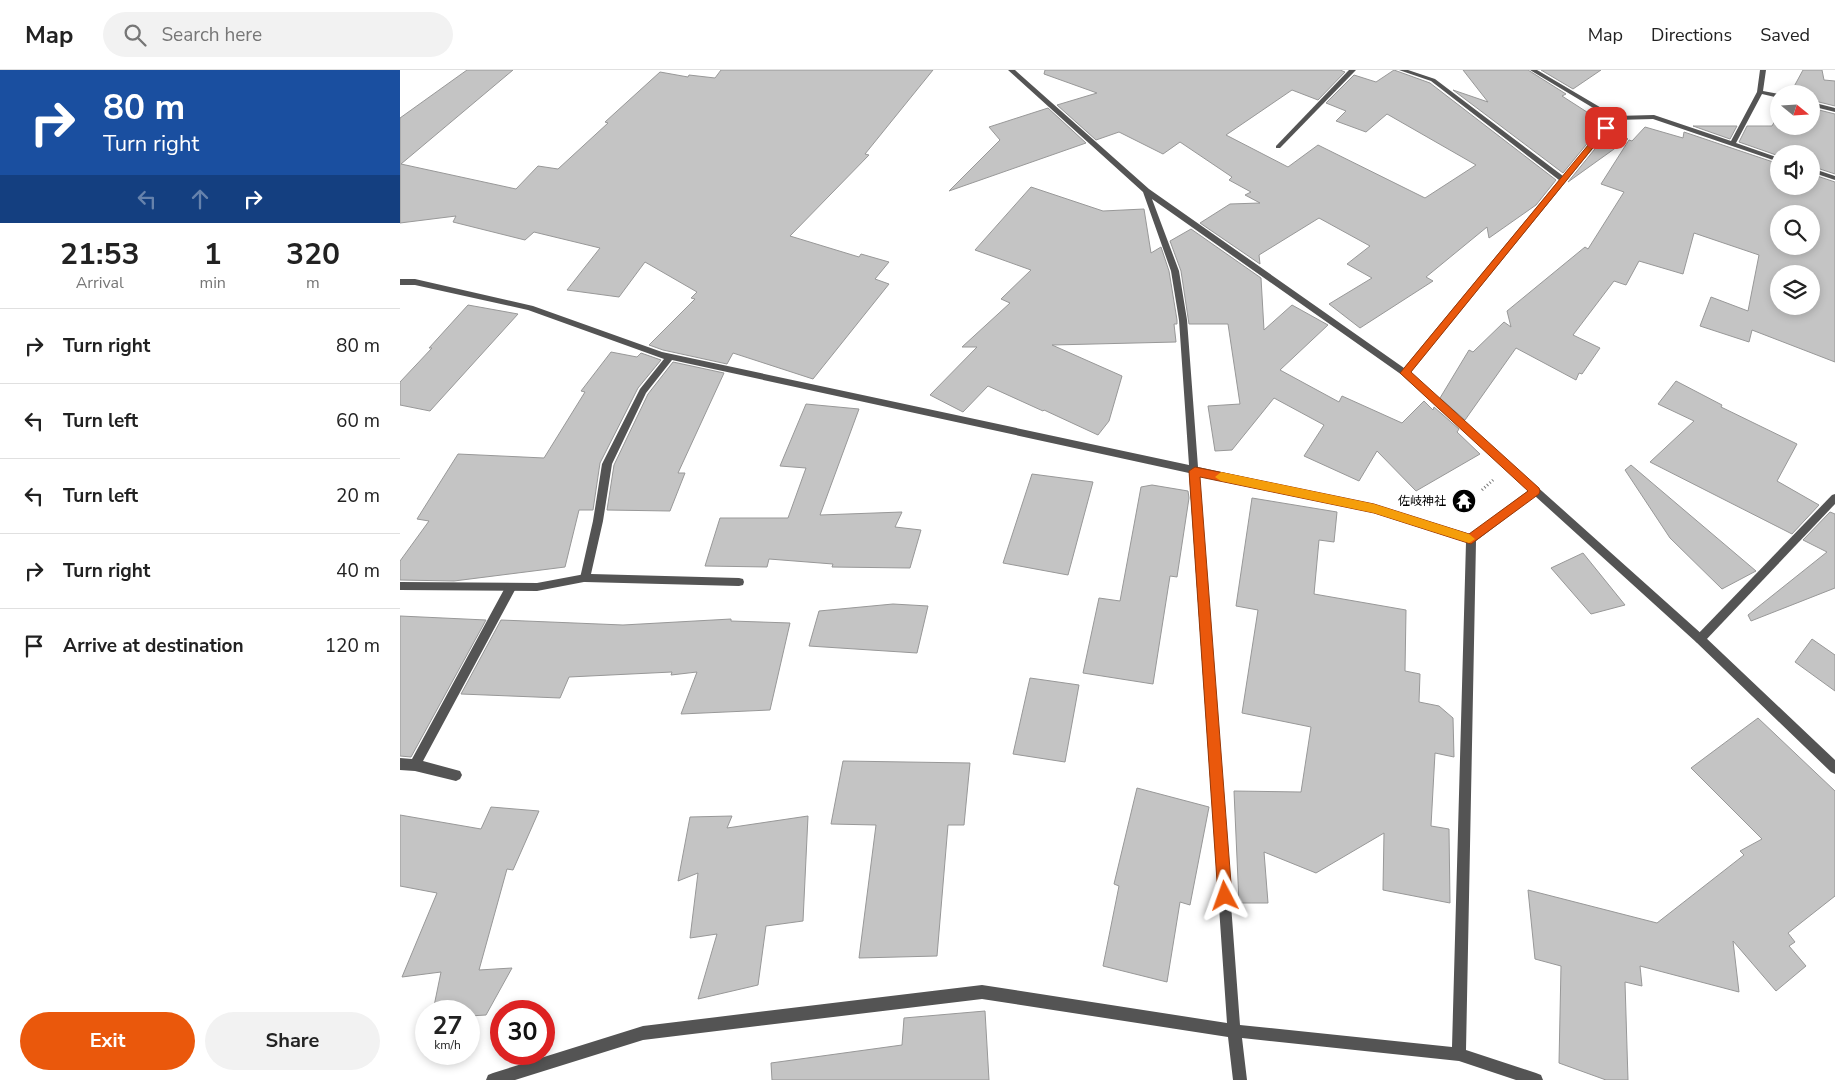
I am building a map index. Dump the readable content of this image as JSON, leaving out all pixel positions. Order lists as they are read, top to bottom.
{
  "places": {
    "temple": ["佐岐神社"]
  },
  "north": "right",
  "page": {
    "header": "Map",
    "search": "Search here",
    "nav": ["Map", "Directions", "Saved"],
    "turn": ["80 m", "Turn right"],
    "eta": [
      "21:53",
      "Arrival",
      "1",
      "min",
      "320",
      "m"
    ],
    "list": [
      {
        "name": "Turn right",
        "value": "80 m"
      },
      {
        "name": "Turn left",
        "value": "60 m"
      },
      {
        "name": "Turn left",
        "value": "20 m"
      },
      {
        "name": "Turn right",
        "value": "40 m"
      },
      {
        "name": "Arrive at destination",
        "value": "120 m"
      }
    ],
    "speed": "27 km/h",
    "limit": "30",
    "buttons": ["Exit", "Share"]
  }
}
